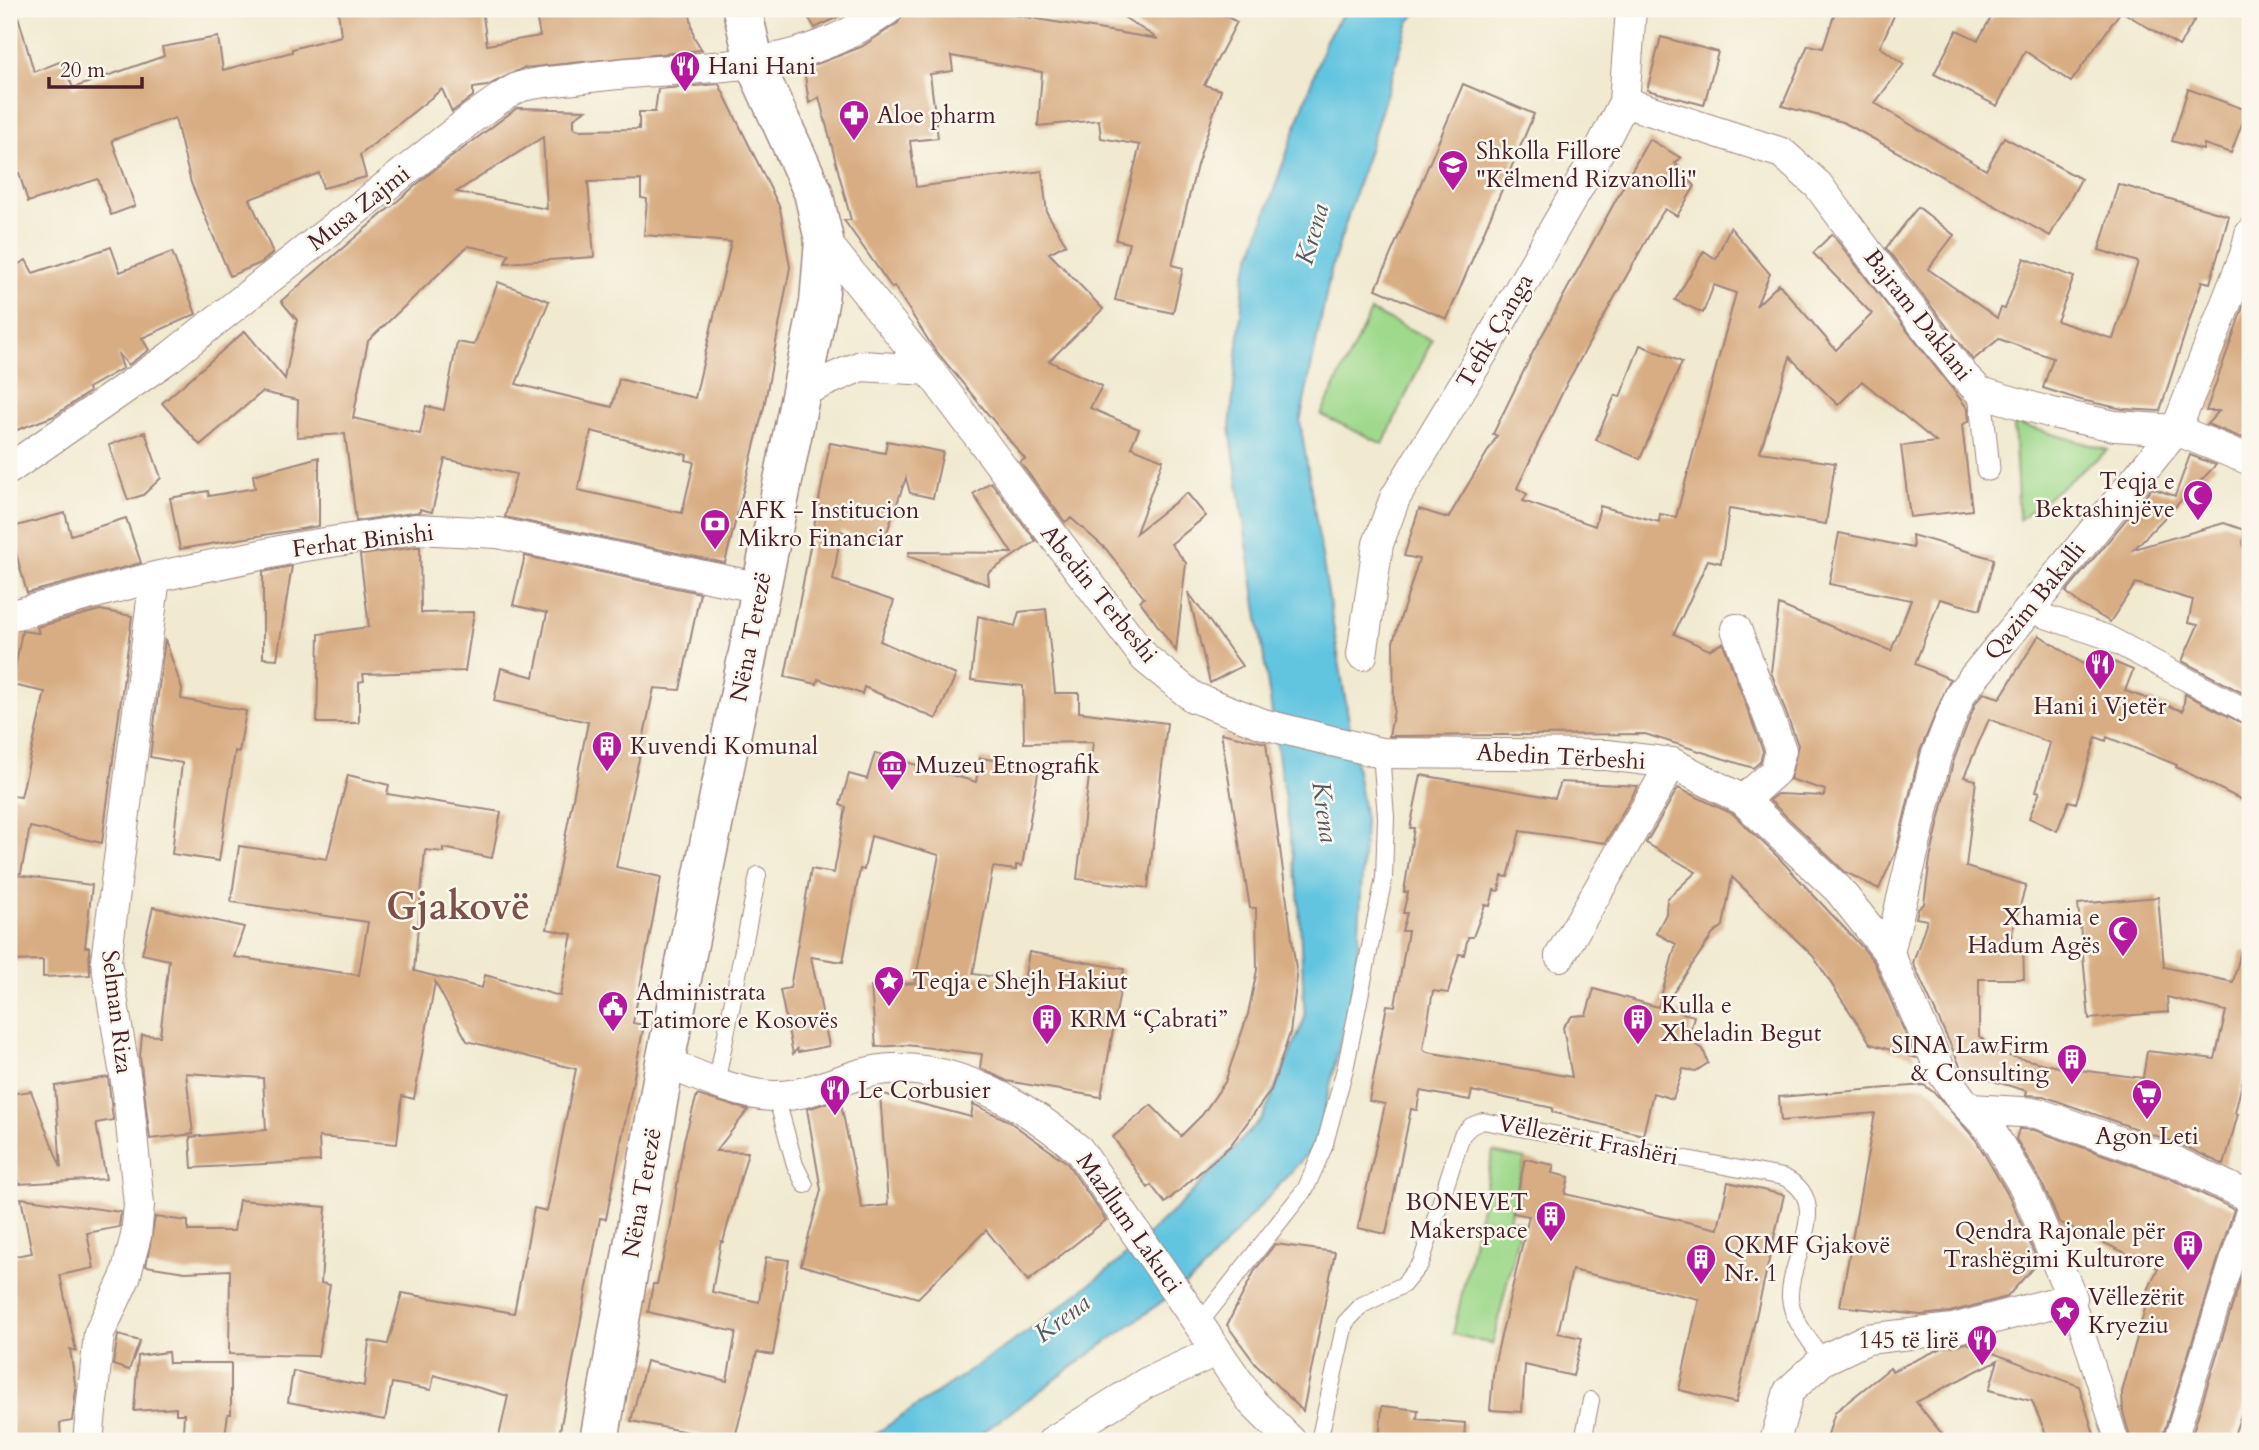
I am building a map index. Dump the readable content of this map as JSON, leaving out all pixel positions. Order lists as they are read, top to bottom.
{
  "streets": {
    "main road": ["Nëna Terezë"],
    "street": [
      "Musa Zajmi",
      "Bajram Daklani",
      "Tefik Çanga",
      "Ferhat Binishi",
      "Abedin Terbeshi",
      "Qazim Bakalli",
      "Abedin Tërbeshi",
      "Selman Riza",
      "Mazllum Lakuci"
    ],
    "lane": ["Vëllezërit Frashëri"]
  },
  "crossings": [
    ["Musa Zajmi", "Nëna Terezë"],
    ["Bajram Daklani", "Tefik Çanga"],
    ["Bajram Daklani", "Qazim Bakalli"],
    ["Ferhat Binishi", "Nëna Terezë"],
    ["Ferhat Binishi", "Selman Riza"],
    ["Abedin Terbeshi", "Nëna Terezë"],
    ["Abedin Terbeshi", "Abedin Tërbeshi"],
    ["Qazim Bakalli", "Abedin Tërbeshi"],
    ["Nëna Terezë", "Mazllum Lakuci"]
  ],
  "districts": ["Gjakovë"],
  "water": ["Krena"],
  "places": {
    "restaurant": [
      "Hani Hani",
      "Hani i Vjetër",
      "Le Corbusier",
      "145 të lirë"
    ],
    "pharmacy": ["Aloe pharm"],
    "school or university": ["Shkolla Fillore \"Këlmend Rizvanolli\""],
    "mosque": ["Teqja e Bektashinjëve", "Xhamia e Hadum Agës"],
    "bank": ["AFK - Institucion Mikro Financiar"],
    "building": [
      "Kuvendi Komunal",
      "KRM “Çabrati”",
      "Kulla e Xheladin Begut",
      "SINA LawFirm & Consulting",
      "BONEVET Makerspace",
      "Qendra Rajonale për Trashëgimi Kulturore",
      "QKMF Gjakovë Nr. 1"
    ],
    "museum": ["Muzeu Etnografik"],
    "place": ["Teqja e Shejh Hakiut", "Vëllezërit Kryeziu"],
    "public building": ["Administrata Tatimore e Kosovës"],
    "supermarket": ["Agon Leti"]
  },
  "scale_bar": "20 m"
}
